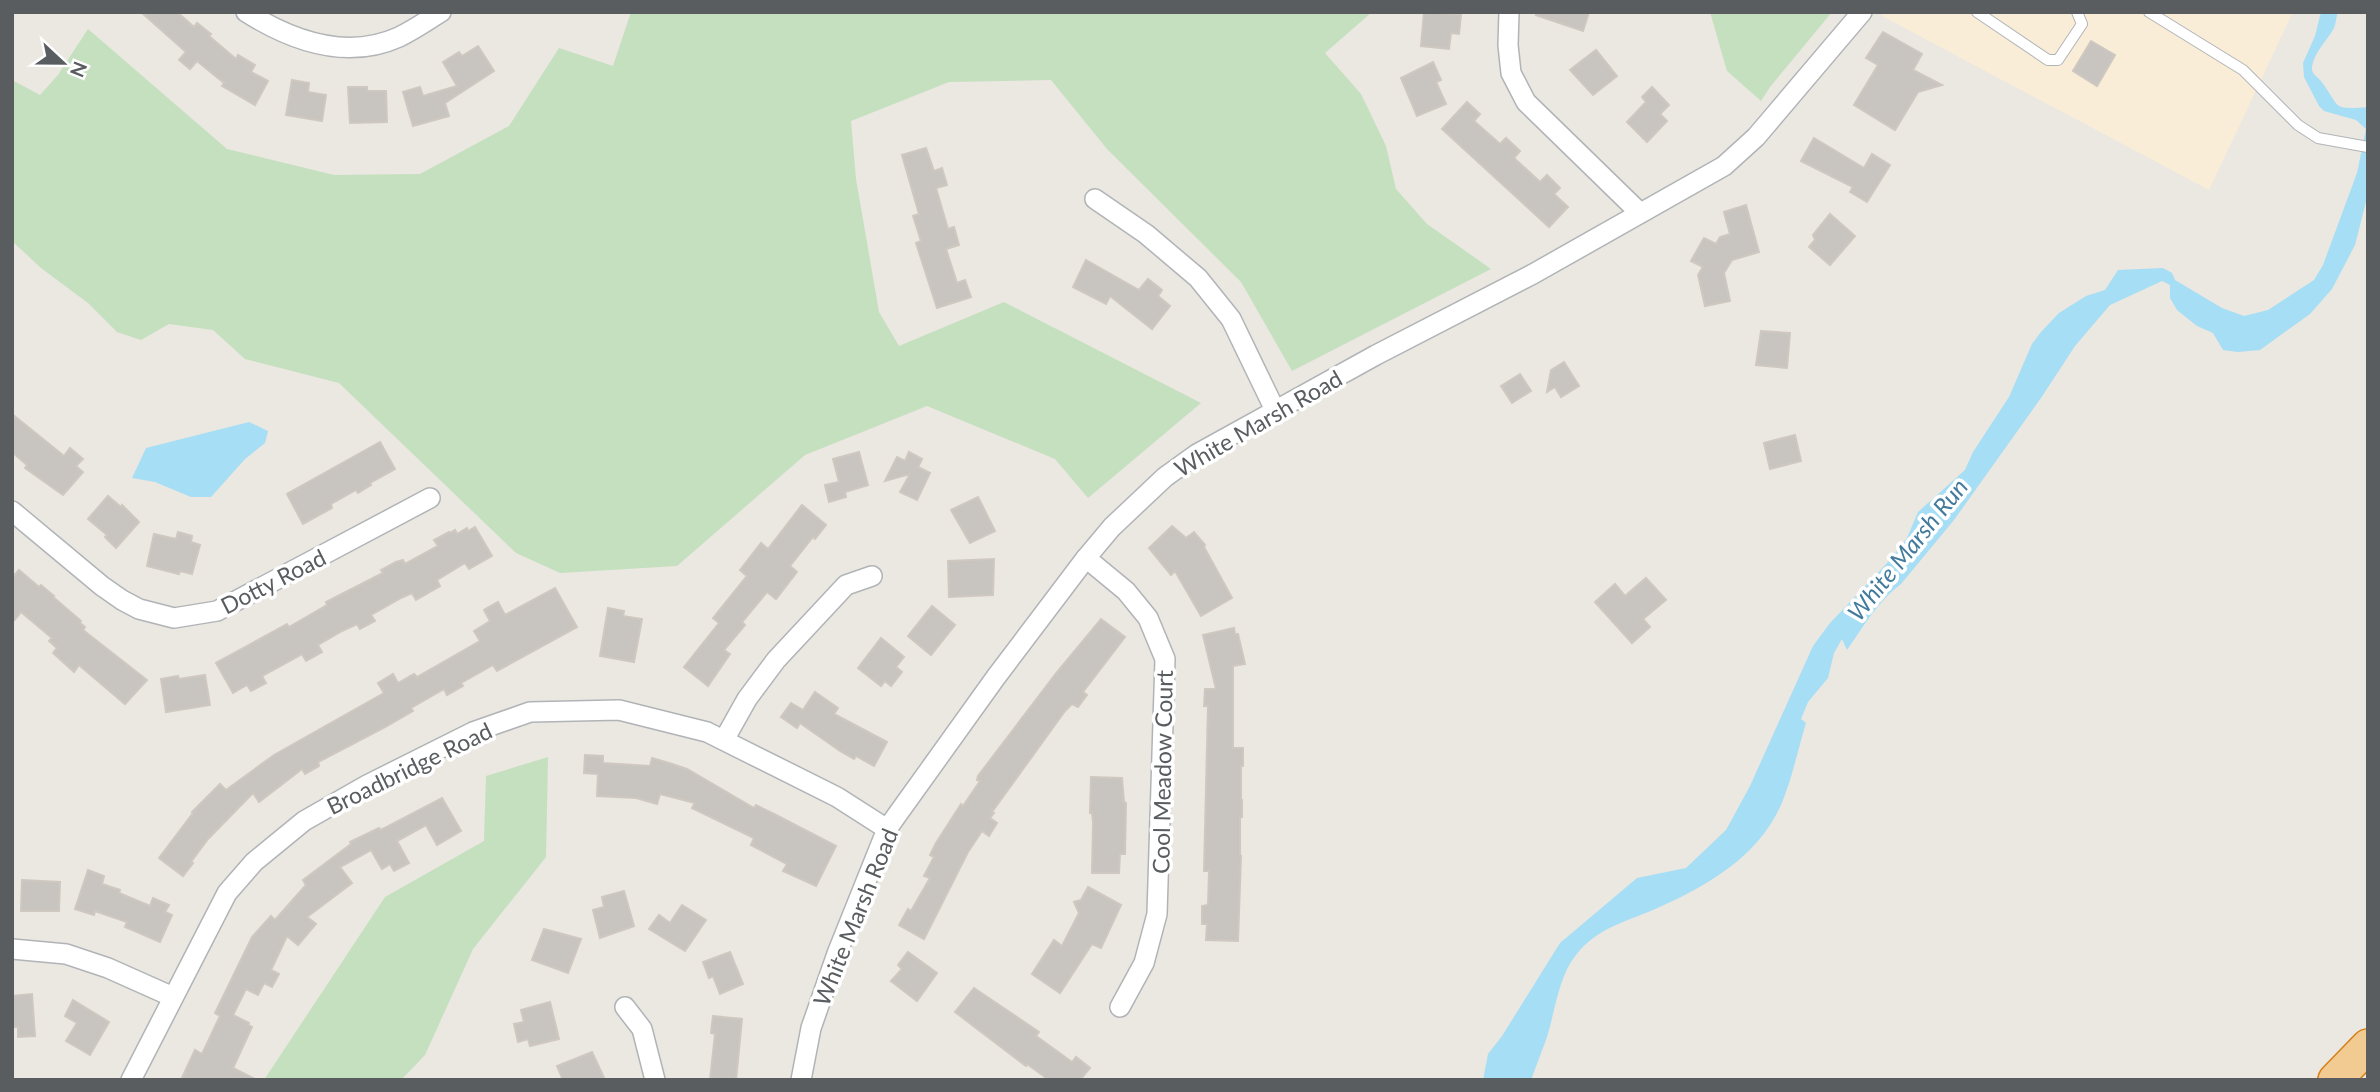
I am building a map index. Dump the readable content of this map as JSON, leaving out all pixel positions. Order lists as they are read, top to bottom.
{
  "streets": {
    "street": [
      "White Marsh Road",
      "Dotty Road",
      "Broadbridge Road",
      "Cool Meadow Court"
    ]
  },
  "crossings": [
    ["White Marsh Road", "Broadbridge Road"],
    ["White Marsh Road", "Cool Meadow Court"]
  ],
  "water": ["White Marsh Run"],
  "north": "right"
}
